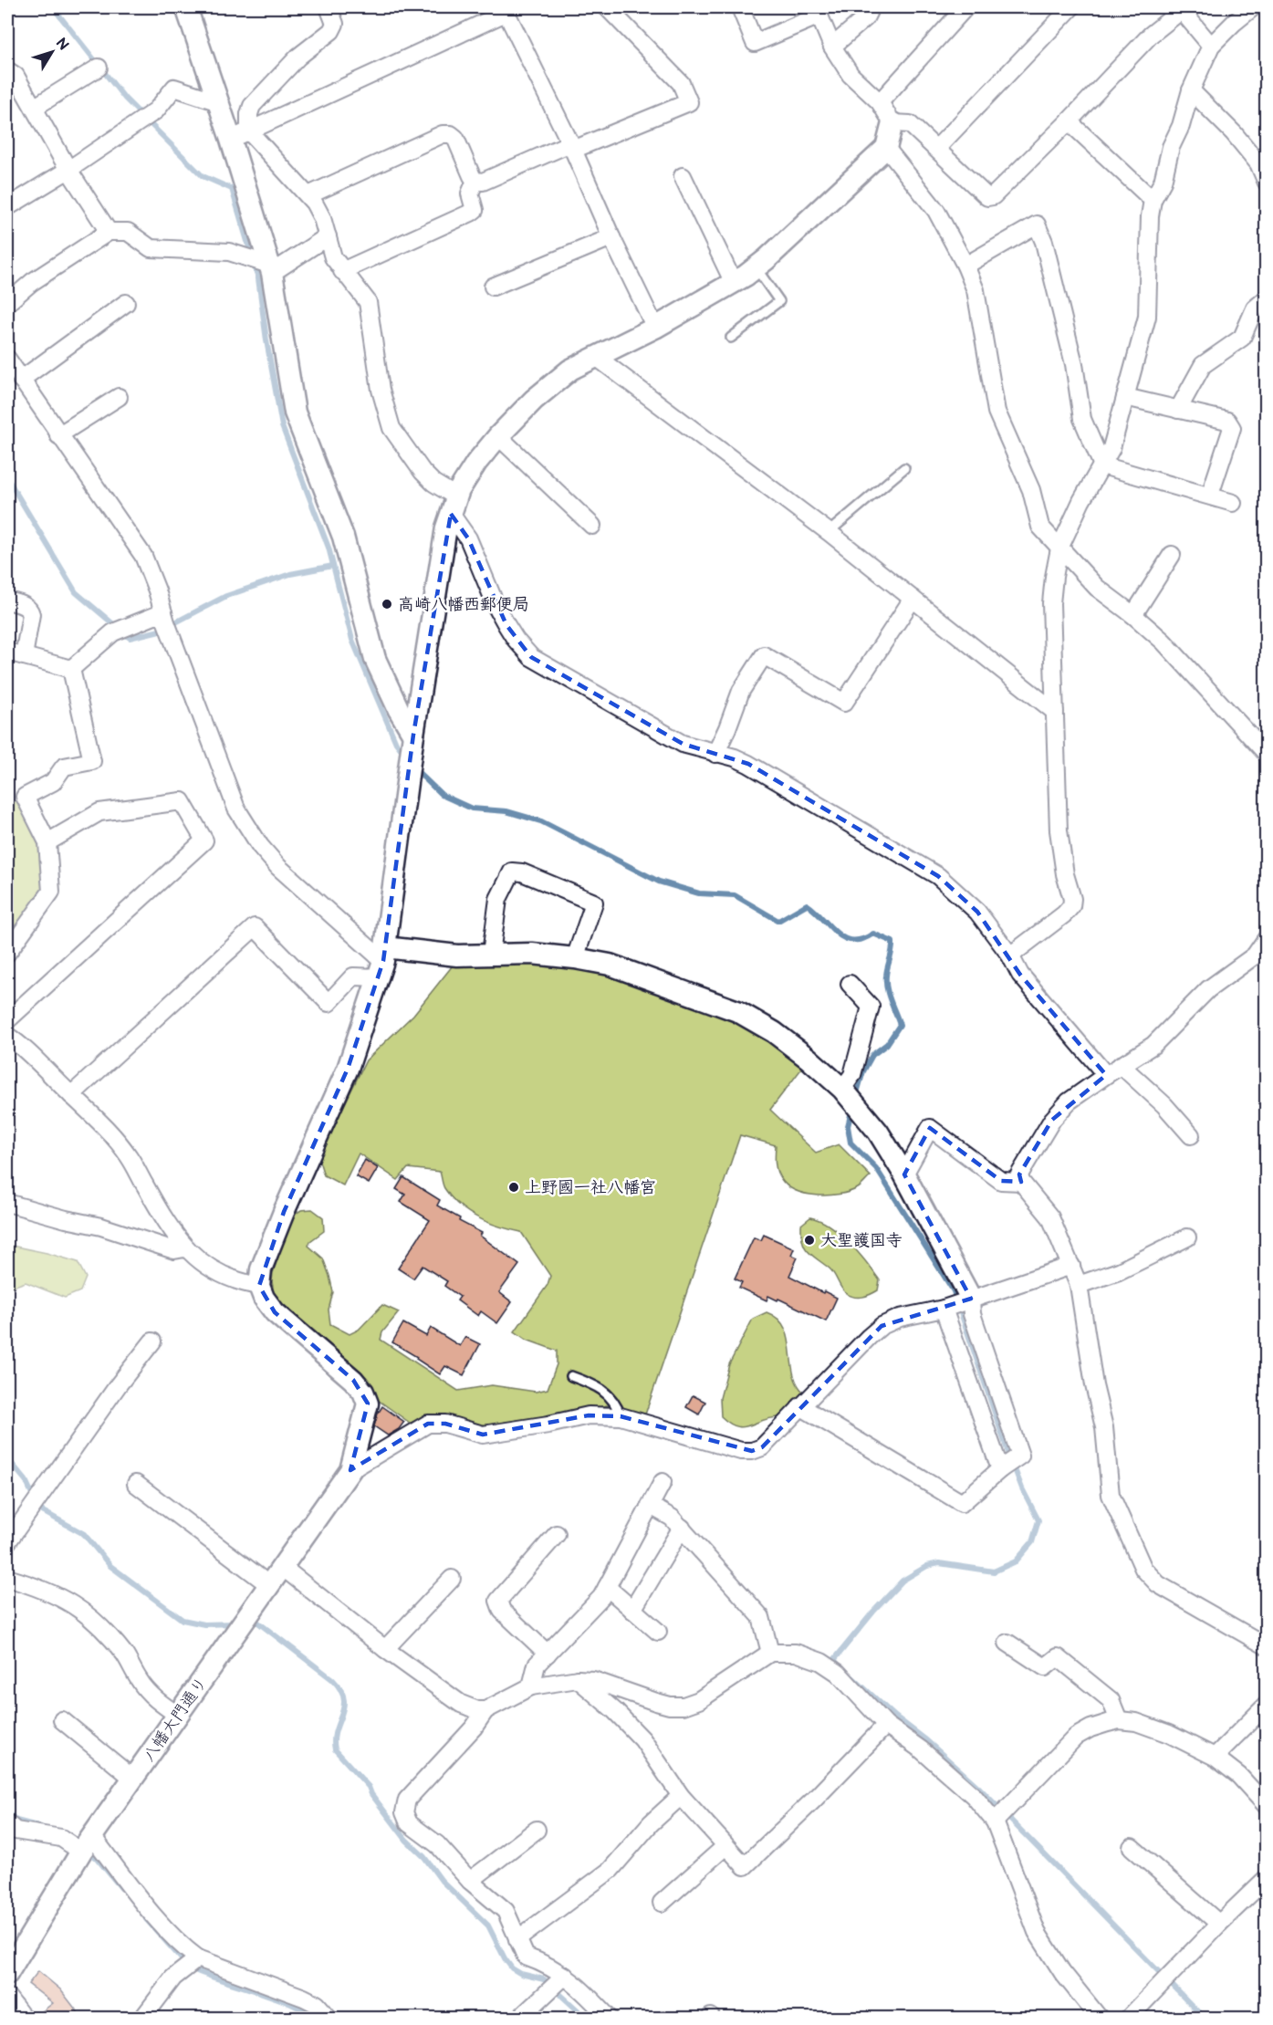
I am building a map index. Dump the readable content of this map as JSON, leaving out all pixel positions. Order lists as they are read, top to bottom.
{
  "streets": {
    "street": ["八幡大門通り"]
  },
  "places": ["高崎八幡西郵便局", "上野國一社八幡宮", "大聖護国寺"],
  "north": "top right"
}
